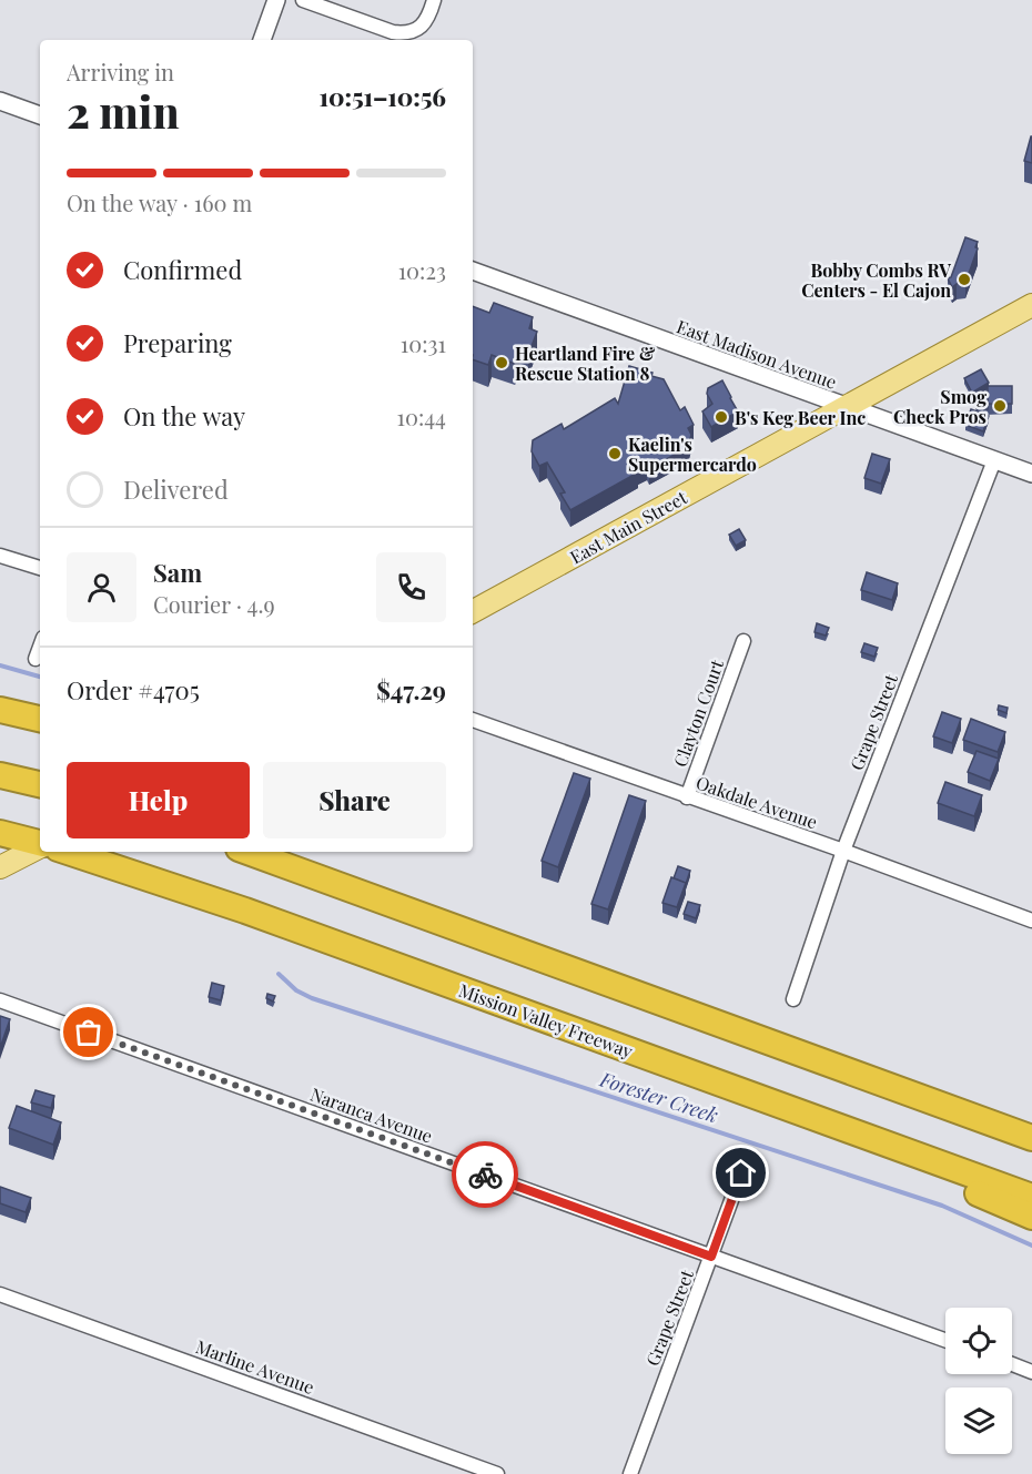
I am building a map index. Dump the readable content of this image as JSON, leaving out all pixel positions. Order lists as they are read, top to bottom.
{
  "streets": {
    "highway": ["Mission Valley Freeway"],
    "main road": ["East Main Street"],
    "street": [
      "East Madison Avenue",
      "Clayton Court",
      "Grape Street",
      "Oakdale Avenue",
      "Naranca Avenue",
      "Marline Avenue"
    ]
  },
  "crossings": [
    ["East Madison Avenue", "East Main Street"],
    ["East Madison Avenue", "Grape Street"],
    ["Clayton Court", "Oakdale Avenue"],
    ["Grape Street", "Oakdale Avenue"],
    ["Grape Street", "Naranca Avenue"]
  ],
  "water": ["Forester Creek"],
  "places": [
    "Bobby Combs RV Centers - El Cajon",
    "Heartland Fire & Rescue Station 8",
    "Smog Check Pros",
    "B's Keg Beer Inc",
    "Kaelin's Supermercardo"
  ],
  "page": {
    "heading": ["2 min", "Arriving in", "10:51–10:56"],
    "panel": [
      "Sam",
      "Courier · 4.9",
      "Order #4705",
      "$47.29"
    ],
    "bar": "On the way · 160 m",
    "list": [
      ["Confirmed", "10:23"],
      ["Preparing", "10:31"],
      ["On the way", "10:44"],
      "Delivered"
    ],
    "buttons": ["Help", "Share"]
  }
}
